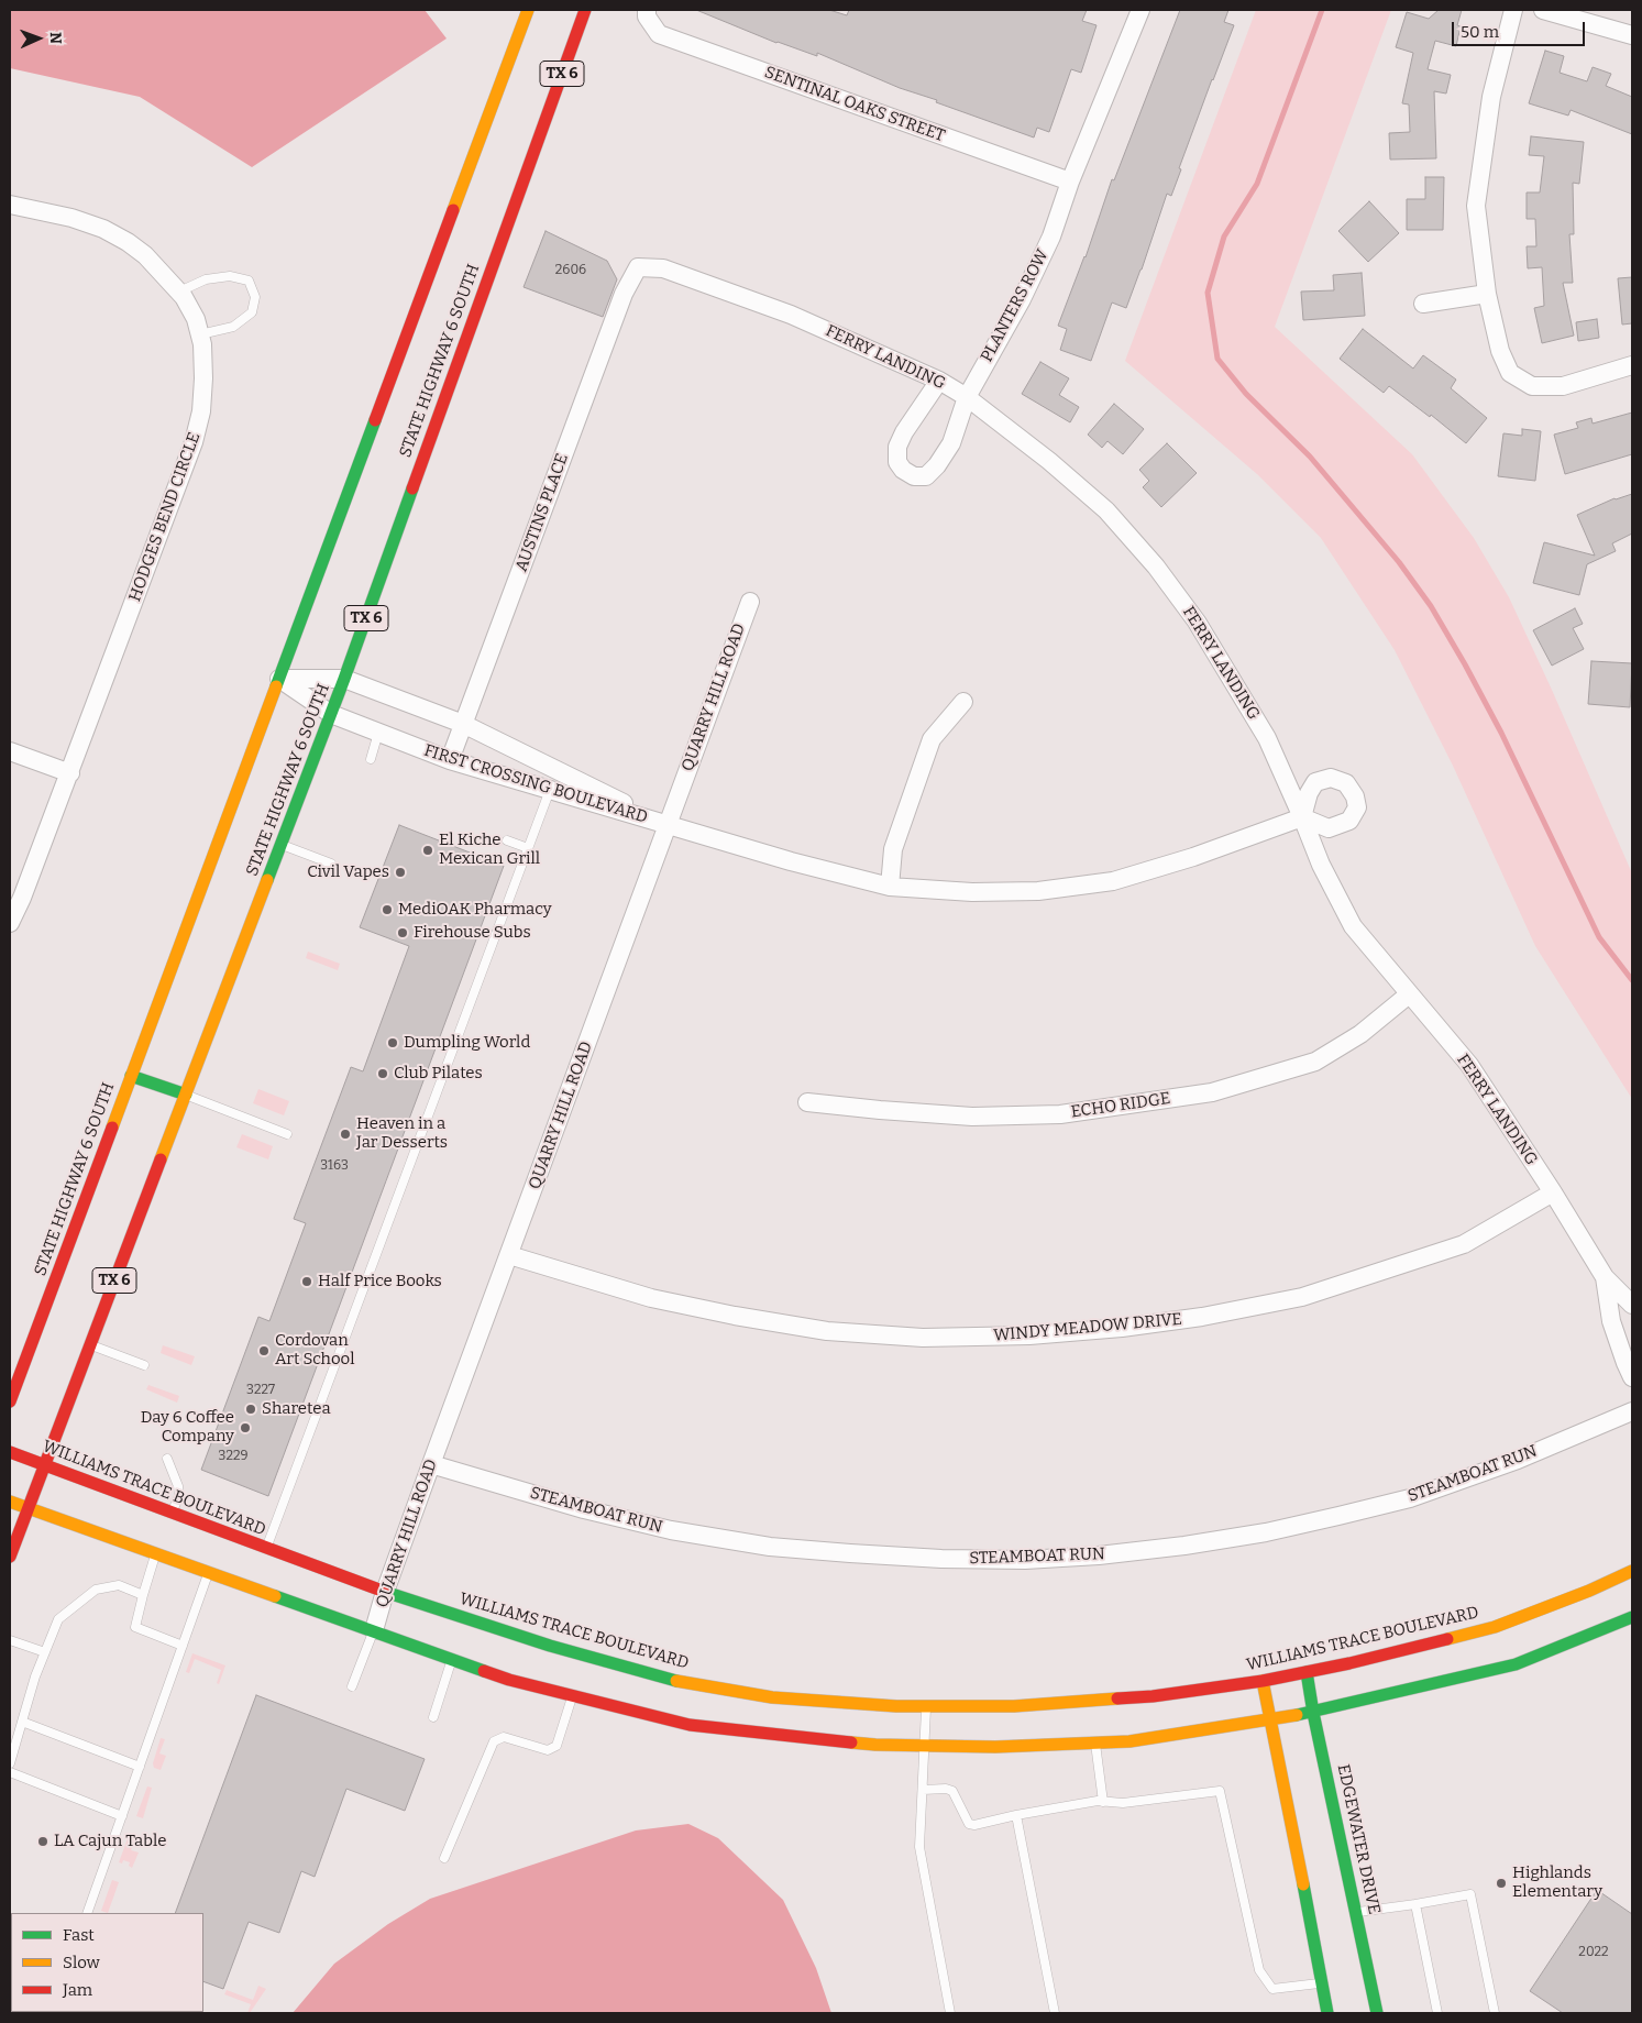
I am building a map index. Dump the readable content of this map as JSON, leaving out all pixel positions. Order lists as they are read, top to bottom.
{
  "streets": {
    "main road": [
      "TX 6",
      "STATE HIGHWAY 6 SOUTH",
      "WILLIAMS TRACE BOULEVARD",
      "EDGEWATER DRIVE"
    ],
    "street": [
      "SENTINAL OAKS STREET",
      "PLANTERS ROW",
      "FERRY LANDING",
      "AUSTINS PLACE",
      "HODGES BEND CIRCLE",
      "QUARRY HILL ROAD",
      "FIRST CROSSING BOULEVARD",
      "ECHO RIDGE",
      "WINDY MEADOW DRIVE",
      "STEAMBOAT RUN"
    ]
  },
  "crossings": [
    ["SENTINAL OAKS STREET", "PLANTERS ROW"],
    ["PLANTERS ROW", "FERRY LANDING"],
    ["FERRY LANDING", "AUSTINS PLACE"],
    ["FERRY LANDING", "FIRST CROSSING BOULEVARD"],
    ["FERRY LANDING", "ECHO RIDGE"],
    ["FERRY LANDING", "WINDY MEADOW DRIVE"],
    ["STATE HIGHWAY 6 SOUTH", "FIRST CROSSING BOULEVARD"],
    ["STATE HIGHWAY 6 SOUTH", "WILLIAMS TRACE BOULEVARD"],
    ["AUSTINS PLACE", "FIRST CROSSING BOULEVARD"],
    ["QUARRY HILL ROAD", "FIRST CROSSING BOULEVARD"],
    ["QUARRY HILL ROAD", "WINDY MEADOW DRIVE"],
    ["QUARRY HILL ROAD", "STEAMBOAT RUN"],
    ["QUARRY HILL ROAD", "WILLIAMS TRACE BOULEVARD"],
    ["WILLIAMS TRACE BOULEVARD", "EDGEWATER DRIVE"]
  ],
  "places": [
    "El Kiche Mexican Grill",
    "Civil Vapes",
    "MediOAK Pharmacy",
    "Firehouse Subs",
    "Dumpling World",
    "Club Pilates",
    "Heaven in a Jar Desserts",
    "Half Price Books",
    "Cordovan Art School",
    "Sharetea",
    "Day 6 Coffee Company",
    "LA Cajun Table",
    "Highlands Elementary"
  ],
  "house_numbers": [
    "2606",
    "3163",
    "3227",
    "3229",
    "2022"
  ],
  "legend": ["Fast", "Slow", "Jam"],
  "scale_bar": "50 m",
  "north": "right"
}
